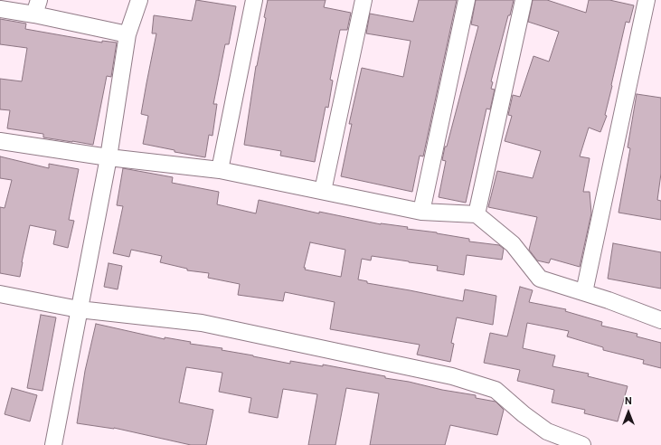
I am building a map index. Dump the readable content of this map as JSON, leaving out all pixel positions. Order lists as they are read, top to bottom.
{
  "north": "top"
}
